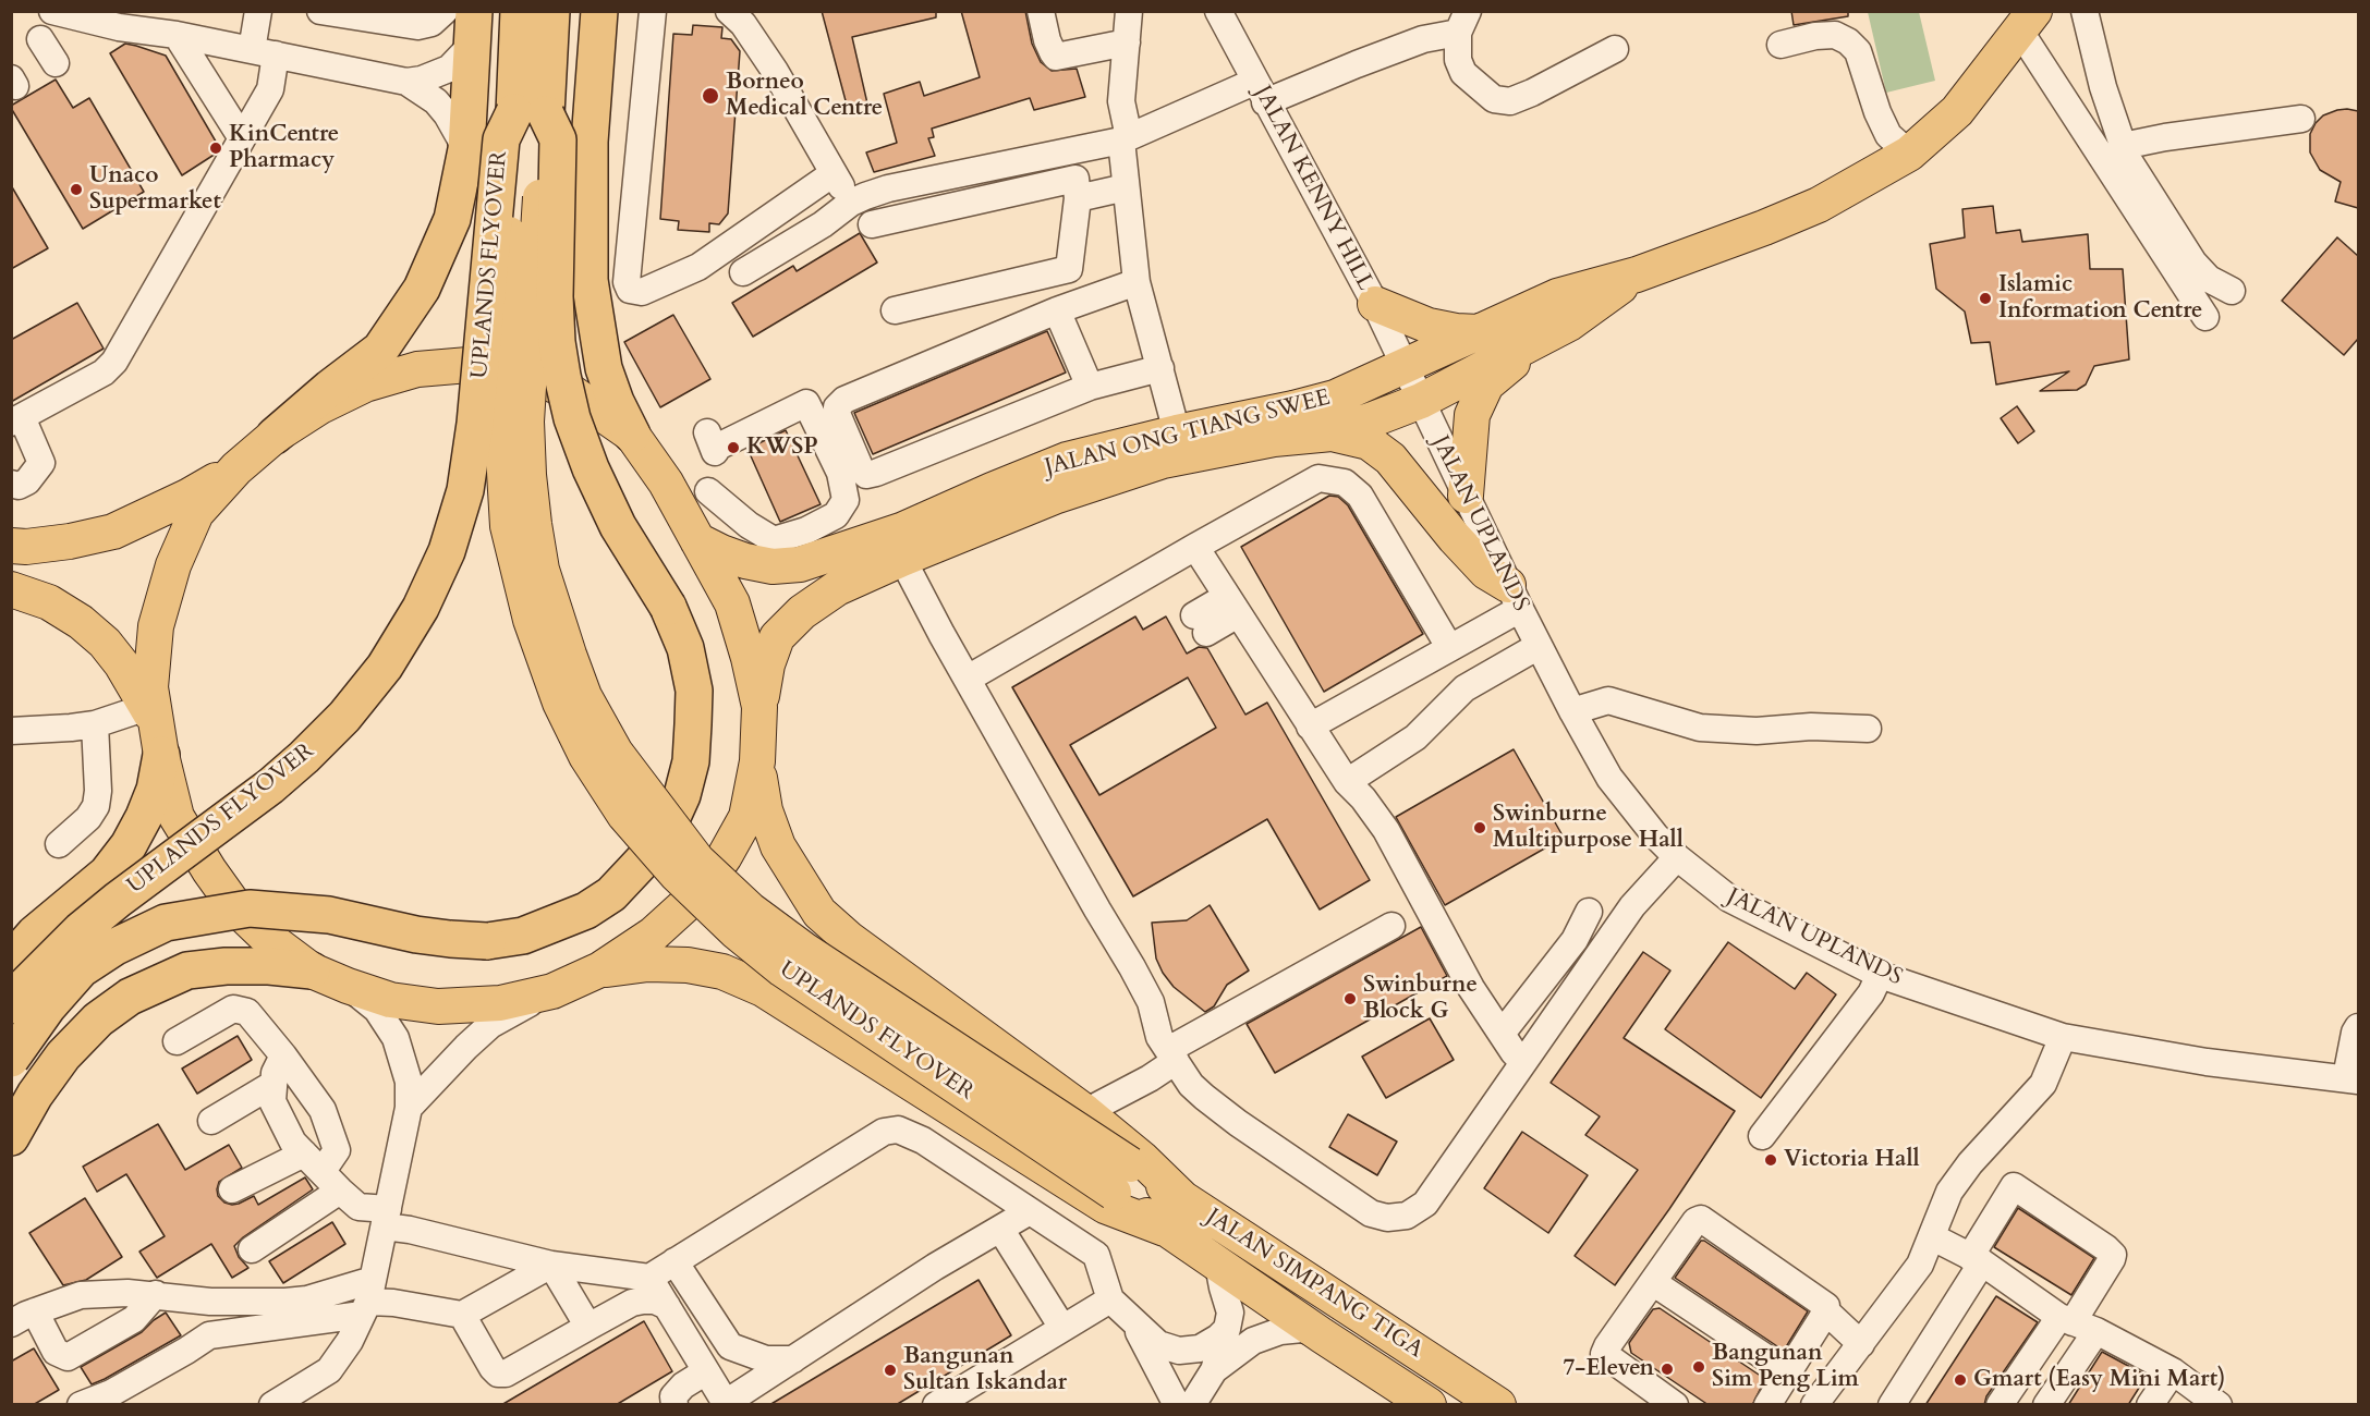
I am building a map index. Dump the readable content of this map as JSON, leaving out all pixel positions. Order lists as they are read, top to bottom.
{
  "streets": {
    "highway": ["UPLANDS FLYOVER"],
    "main road": ["JALAN ONG TIANG SWEE", "JALAN SIMPANG TIGA"],
    "street": ["JALAN KENNY HILL", "JALAN UPLANDS"]
  },
  "crossings": [
    ["JALAN KENNY HILL", "JALAN ONG TIANG SWEE"],
    ["JALAN KENNY HILL", "JALAN UPLANDS"],
    ["UPLANDS FLYOVER", "JALAN SIMPANG TIGA"],
    ["JALAN ONG TIANG SWEE", "JALAN UPLANDS"]
  ],
  "places": [
    "Borneo Medical Centre",
    "KinCentre Pharmacy",
    "Unaco Supermarket",
    "Islamic Information Centre",
    "KWSP",
    "Swinburne Multipurpose Hall",
    "Swinburne Block G",
    "Victoria Hall",
    "Bangunan Sim Peng Lim",
    "7-Eleven",
    "Bangunan Sultan Iskandar",
    "Gmart (Easy Mini Mart)"
  ]
}
